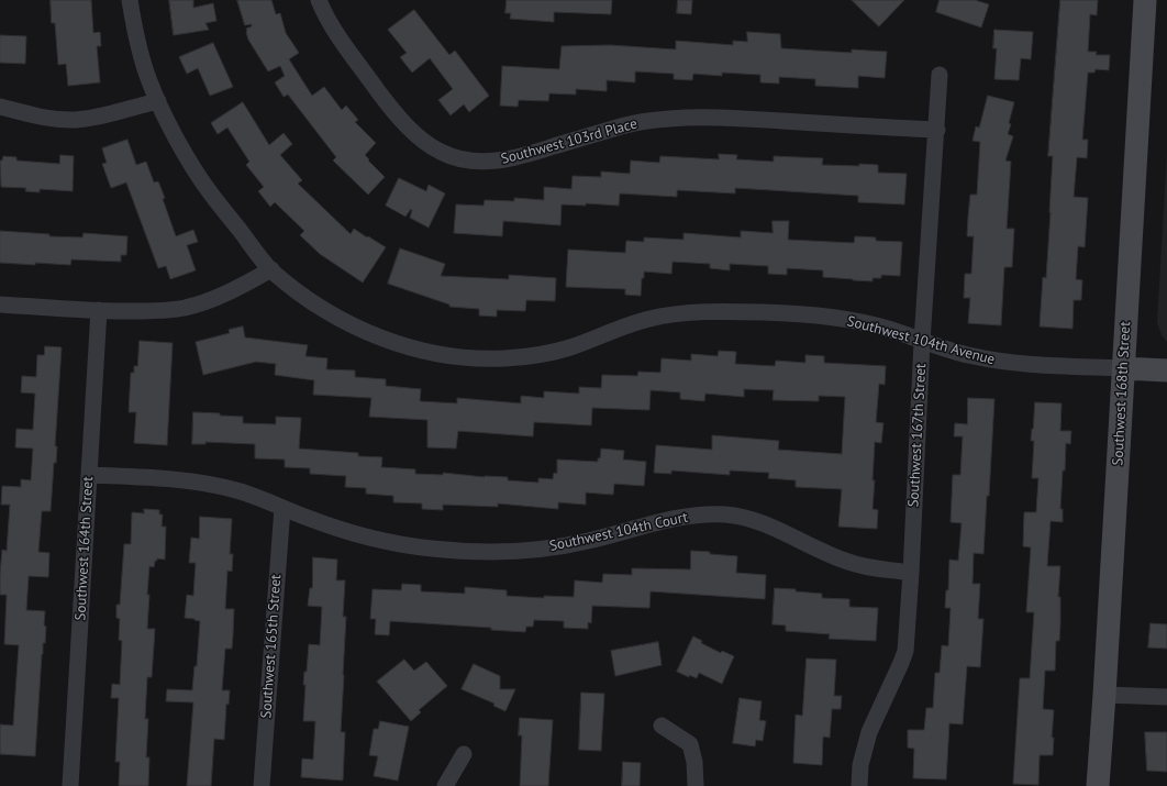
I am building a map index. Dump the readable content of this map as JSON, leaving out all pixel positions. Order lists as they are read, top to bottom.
{
  "streets": {
    "street": [
      "Southwest 103rd Place",
      "Southwest 104th Avenue",
      "Southwest 168th Street",
      "Southwest 167th Street",
      "Southwest 104th Court",
      "Southwest 164th Street",
      "Southwest 165th Street"
    ]
  },
  "crossings": [
    ["Southwest 103rd Place", "Southwest 167th Street"],
    ["Southwest 104th Avenue", "Southwest 168th Street"],
    ["Southwest 104th Avenue", "Southwest 167th Street"],
    ["Southwest 167th Street", "Southwest 104th Court"],
    ["Southwest 104th Court", "Southwest 164th Street"],
    ["Southwest 104th Court", "Southwest 165th Street"]
  ]
}
